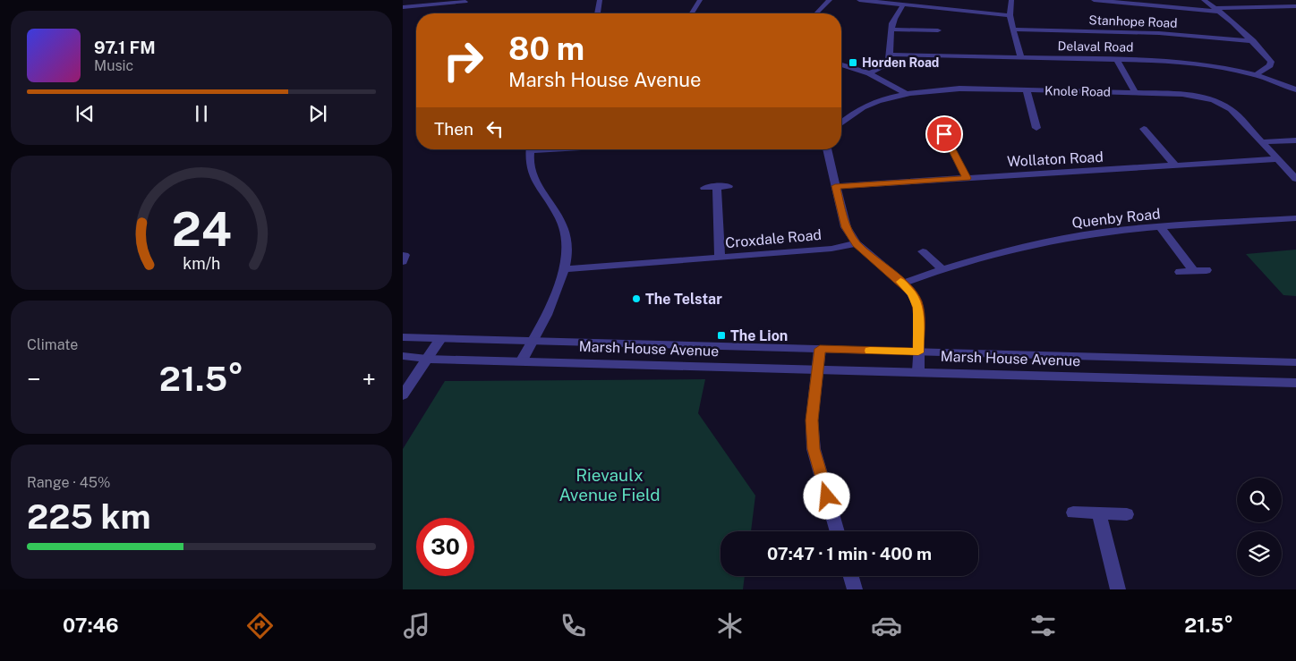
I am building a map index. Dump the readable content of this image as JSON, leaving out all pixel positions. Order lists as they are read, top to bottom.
{
  "streets": {
    "street": [
      "Stanhope Road",
      "Delaval Road",
      "Knole Road",
      "Wollaton Road",
      "Quenby Road",
      "Croxdale Road",
      "Marsh House Avenue"
    ]
  },
  "crossings": [
    ["Knole Road", "Wollaton Road"]
  ],
  "parks": ["Rievaulx Avenue Field"],
  "places": {
    "transit": ["Horden Road", "The Lion"],
    "other": ["The Telstar"]
  },
  "page": {
    "turn": ["80 m", "Marsh House Avenue"],
    "song": ["97.1 FM", "Music"],
    "then": "Then",
    "tile": [
      "Climate",
      ["Range · 45%", "225 km"]
    ],
    "heat": ["−", "21.5°", "+"],
    "limit": "30",
    "trip": "07:47 · 1 min · 400 m",
    "tabs": ["07:46", "21.5°"],
    "gauge": ["24", "km/h"]
  }
}
